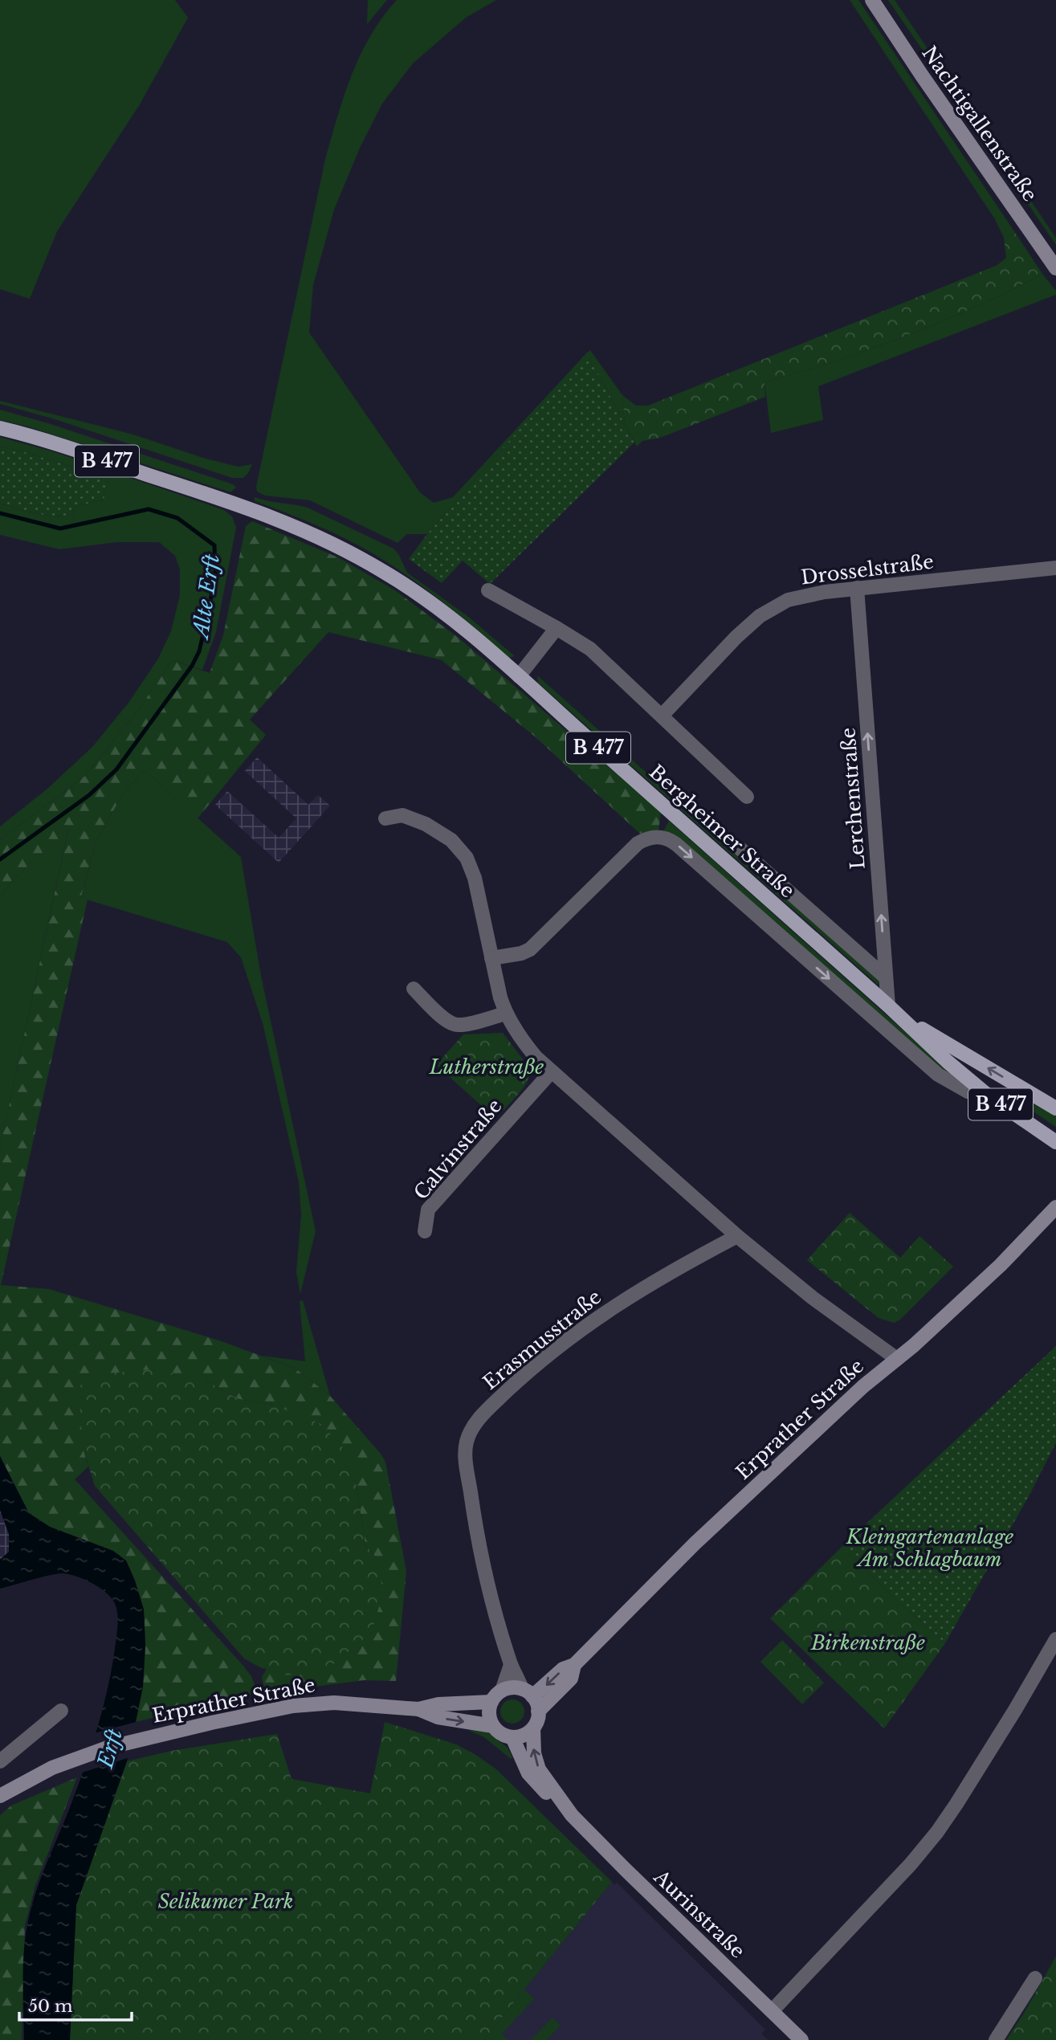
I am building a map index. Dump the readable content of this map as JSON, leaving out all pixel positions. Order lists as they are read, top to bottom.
{
  "streets": {
    "main road": [
      "Nachtigallenstraße",
      "B 477",
      "Bergheimer Straße",
      "Erprather Straße",
      "Aurinstraße"
    ],
    "street": [
      "Drosselstraße",
      "Lerchenstraße",
      "Calvinstraße",
      "Erasmusstraße"
    ]
  },
  "crossings": [
    ["Drosselstraße", "Lerchenstraße"],
    ["Lerchenstraße", "Bergheimer Straße"],
    ["Erasmusstraße", "Erprather Straße"],
    ["Erasmusstraße", "Aurinstraße"],
    ["Erprather Straße", "Aurinstraße"]
  ],
  "one_way": ["Lerchenstraße"],
  "water": ["Alte Erft", "Erft"],
  "parks": [
    "Lutherstraße",
    "Kleingartenanlage Am Schlagbaum",
    "Birkenstraße",
    "Selikumer Park"
  ],
  "scale_bar": "50 m"
}
